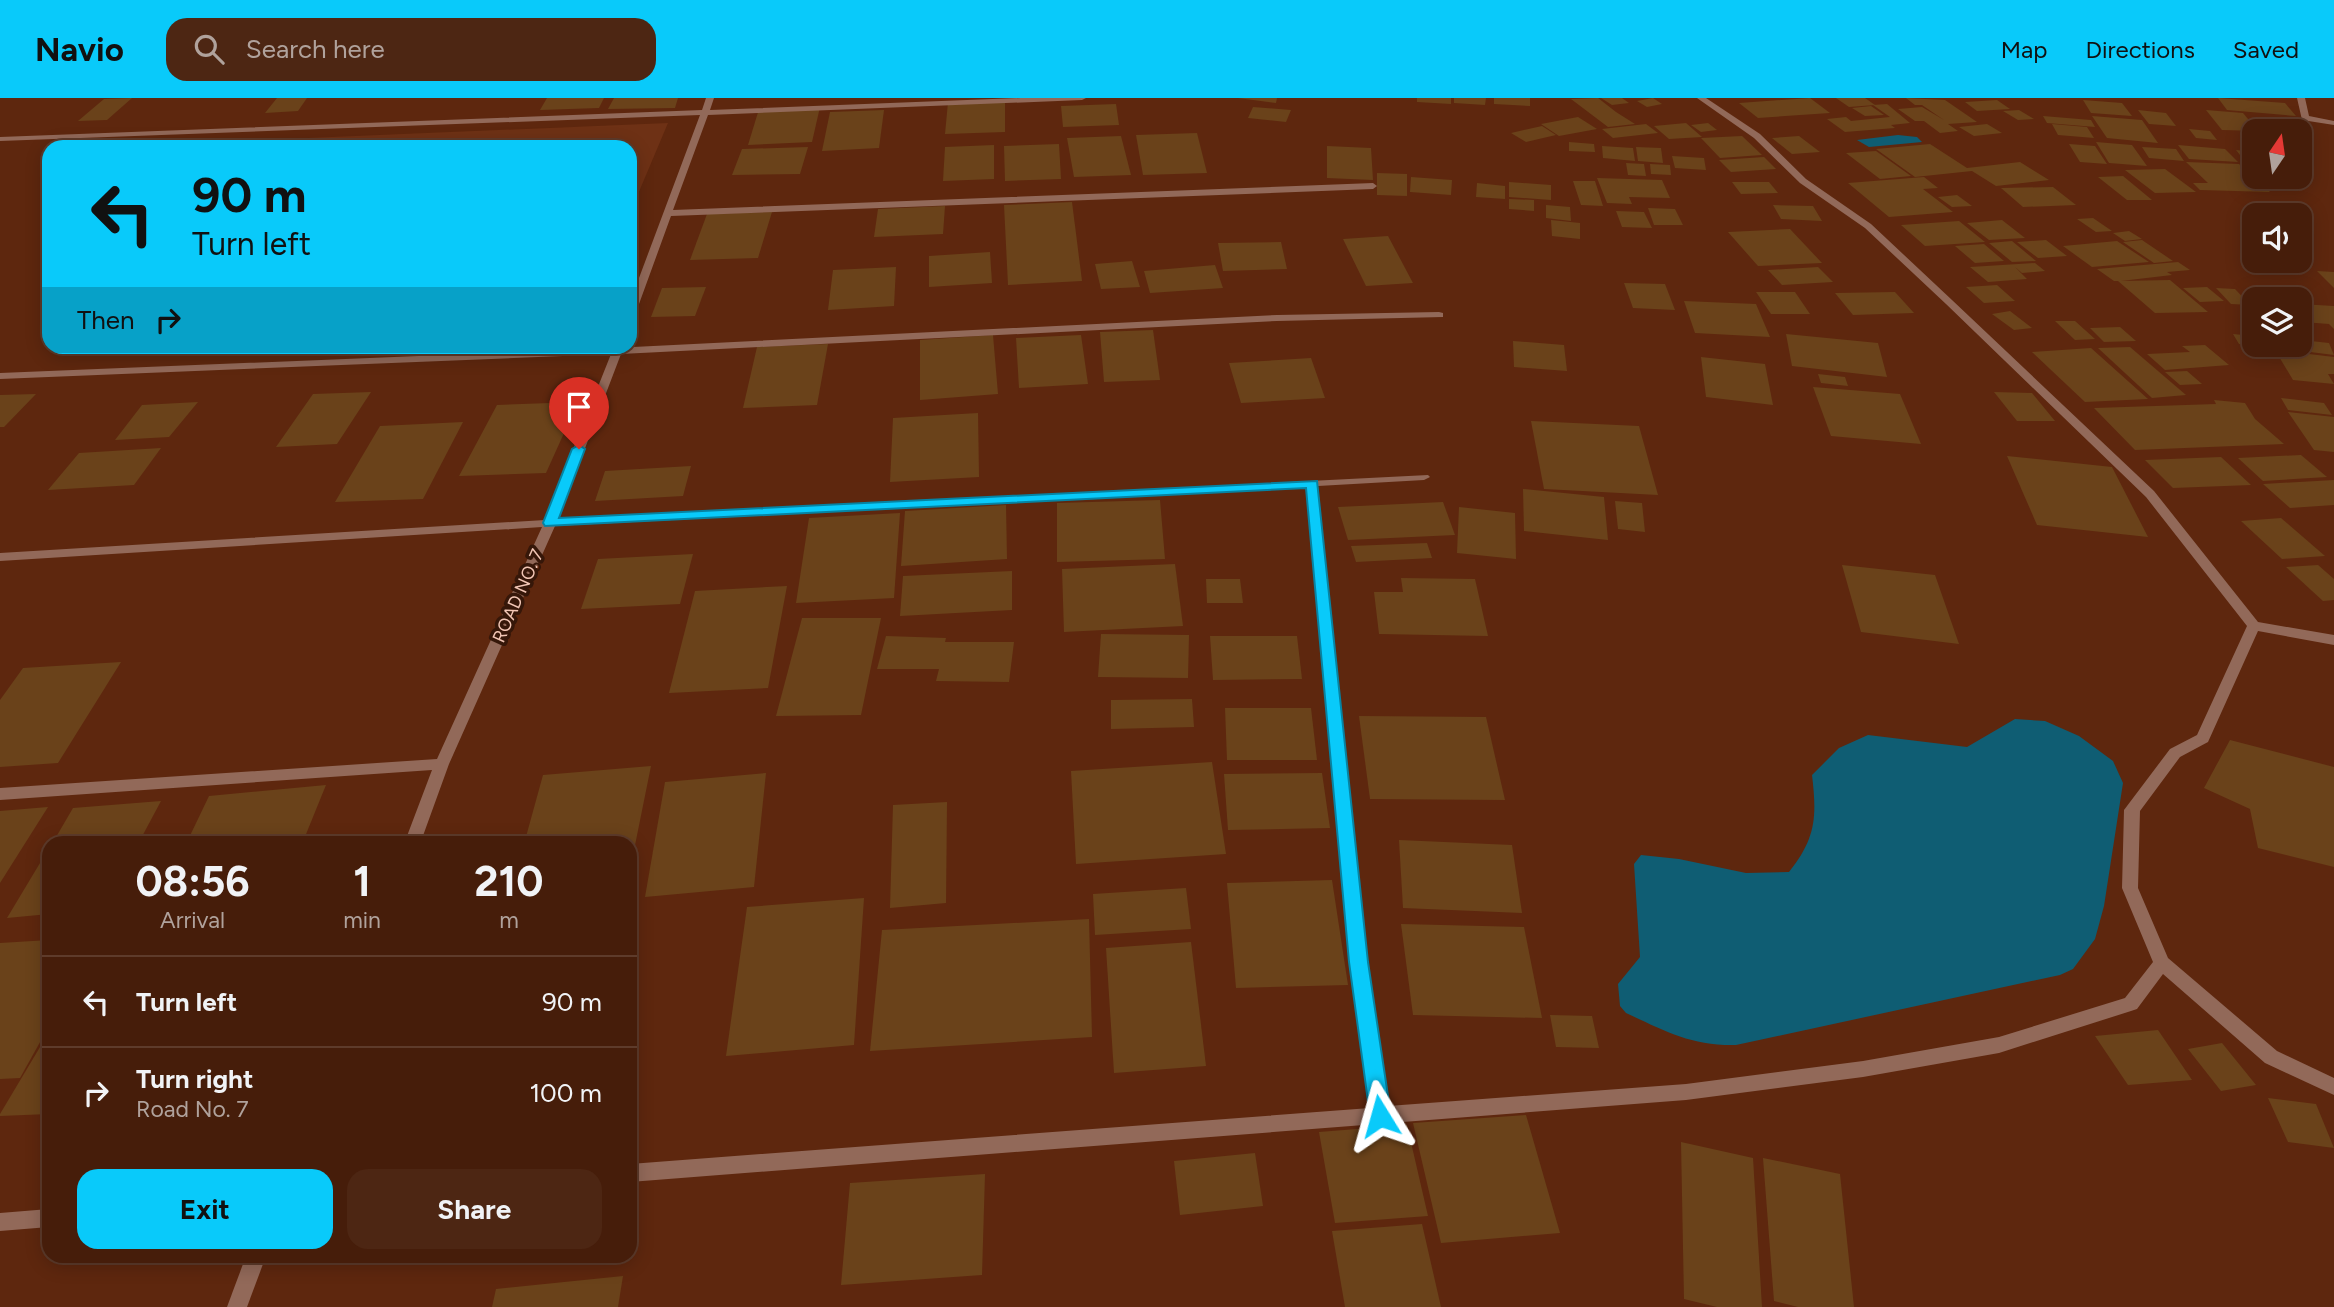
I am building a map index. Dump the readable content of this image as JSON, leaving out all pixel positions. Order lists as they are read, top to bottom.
{
  "streets": {
    "street": ["ROAD NO. 7"]
  },
  "north": "top",
  "page": {
    "header": "Navio",
    "search": "Search here",
    "nav": ["Map", "Directions", "Saved"],
    "turn": ["90 m", "Turn left"],
    "then": "Then",
    "eta": [
      "08:56",
      "Arrival",
      "1",
      "min",
      "210",
      "m"
    ],
    "list": [
      {
        "name": "Turn left",
        "value": "90 m"
      },
      {
        "name": "Turn right",
        "note": "Road No. 7",
        "value": "100 m"
      }
    ],
    "buttons": ["Exit", "Share"]
  }
}
